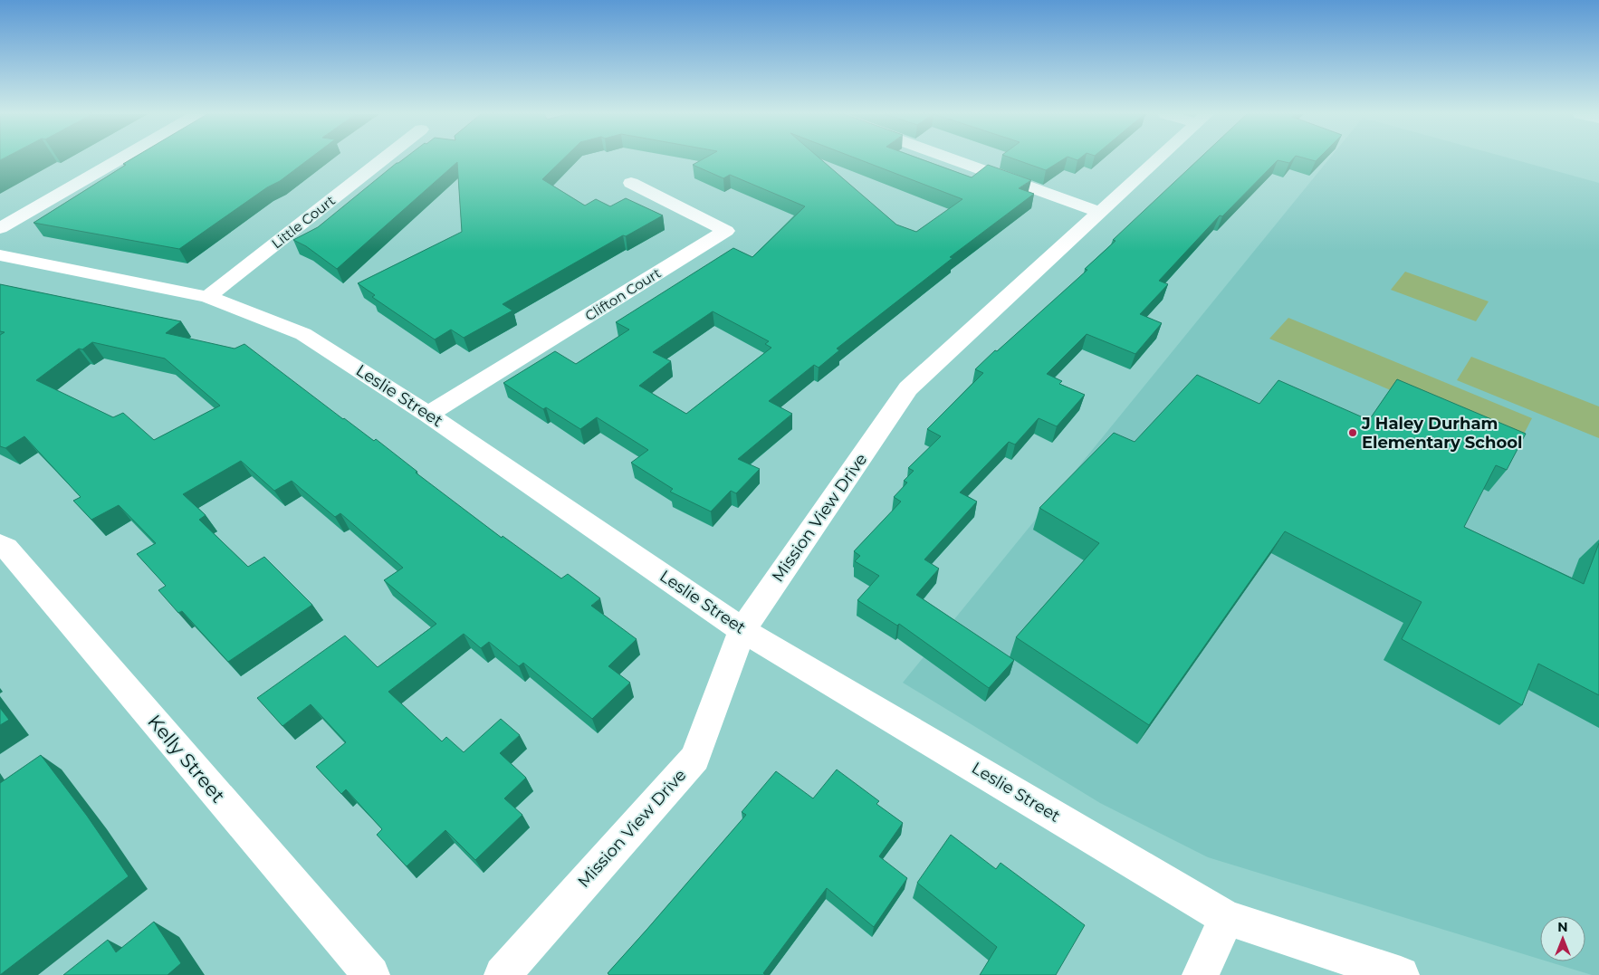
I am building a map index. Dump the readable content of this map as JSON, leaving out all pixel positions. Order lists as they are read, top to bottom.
{
  "streets": {
    "street": [
      "Little Court",
      "Clifton Court",
      "Leslie Street",
      "Mission View Drive",
      "Kelly Street"
    ]
  },
  "crossings": [
    ["Little Court", "Leslie Street"],
    ["Clifton Court", "Leslie Street"],
    ["Leslie Street", "Mission View Drive"]
  ],
  "places": ["J Haley Durham Elementary School"],
  "north": "top"
}
